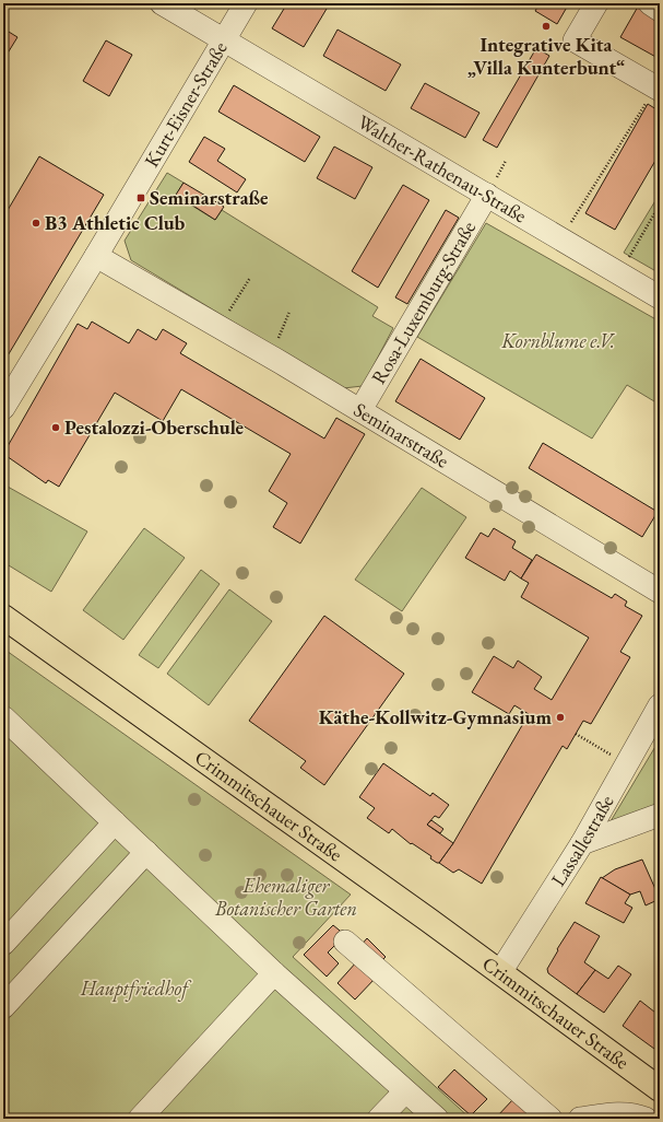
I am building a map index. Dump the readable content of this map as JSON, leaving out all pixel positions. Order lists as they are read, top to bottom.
{
  "streets": {
    "main road": ["Crimmitschauer Straße"],
    "street": [
      "Kurt-Eisner-Straße",
      "Walther-Rathenau-Straße",
      "Rosa-Luxemburg-Straße",
      "Seminarstraße",
      "Lassallestraße"
    ]
  },
  "crossings": [
    ["Kurt-Eisner-Straße", "Walther-Rathenau-Straße"],
    ["Kurt-Eisner-Straße", "Seminarstraße"],
    ["Walther-Rathenau-Straße", "Rosa-Luxemburg-Straße"],
    ["Rosa-Luxemburg-Straße", "Seminarstraße"],
    ["Crimmitschauer Straße", "Lassallestraße"]
  ],
  "parks": ["Kornblume e.V.", "Ehemaliger Botanischer Garten", "Hauptfriedhof"],
  "places": {
    "other": [
      "Integrative Kita „Villa Kunterbunt“",
      "B3 Athletic Club",
      "Pestalozzi-Oberschule",
      "Käthe-Kollwitz-Gymnasium"
    ],
    "transit": ["Seminarstraße"]
  }
}
